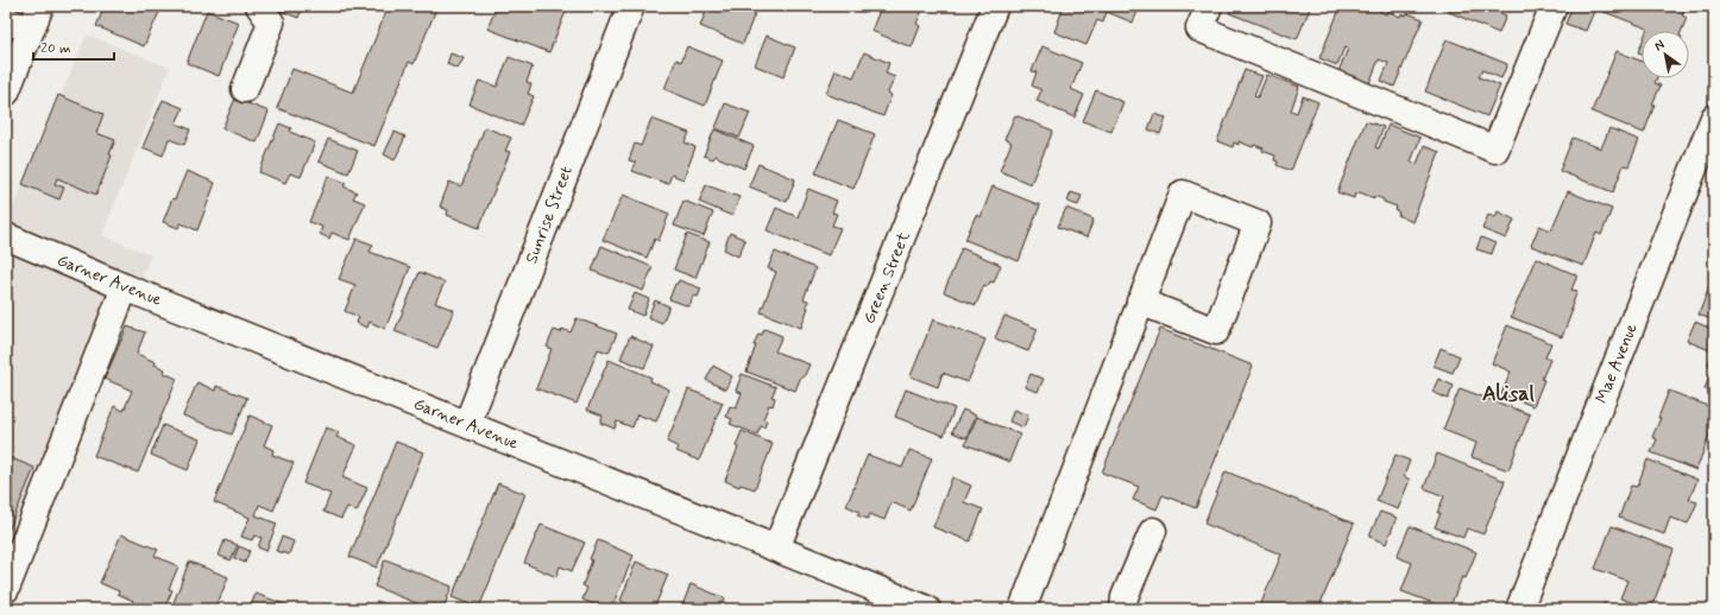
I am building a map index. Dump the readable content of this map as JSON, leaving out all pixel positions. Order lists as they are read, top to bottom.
{
  "streets": {
    "street": [
      "Sunrise Street",
      "Green Street",
      "Garner Avenue",
      "Mae Avenue"
    ]
  },
  "crossings": [
    ["Sunrise Street", "Garner Avenue"],
    ["Green Street", "Garner Avenue"]
  ],
  "districts": ["Alisal"],
  "scale_bar": "20 m",
  "north": "top left"
}
